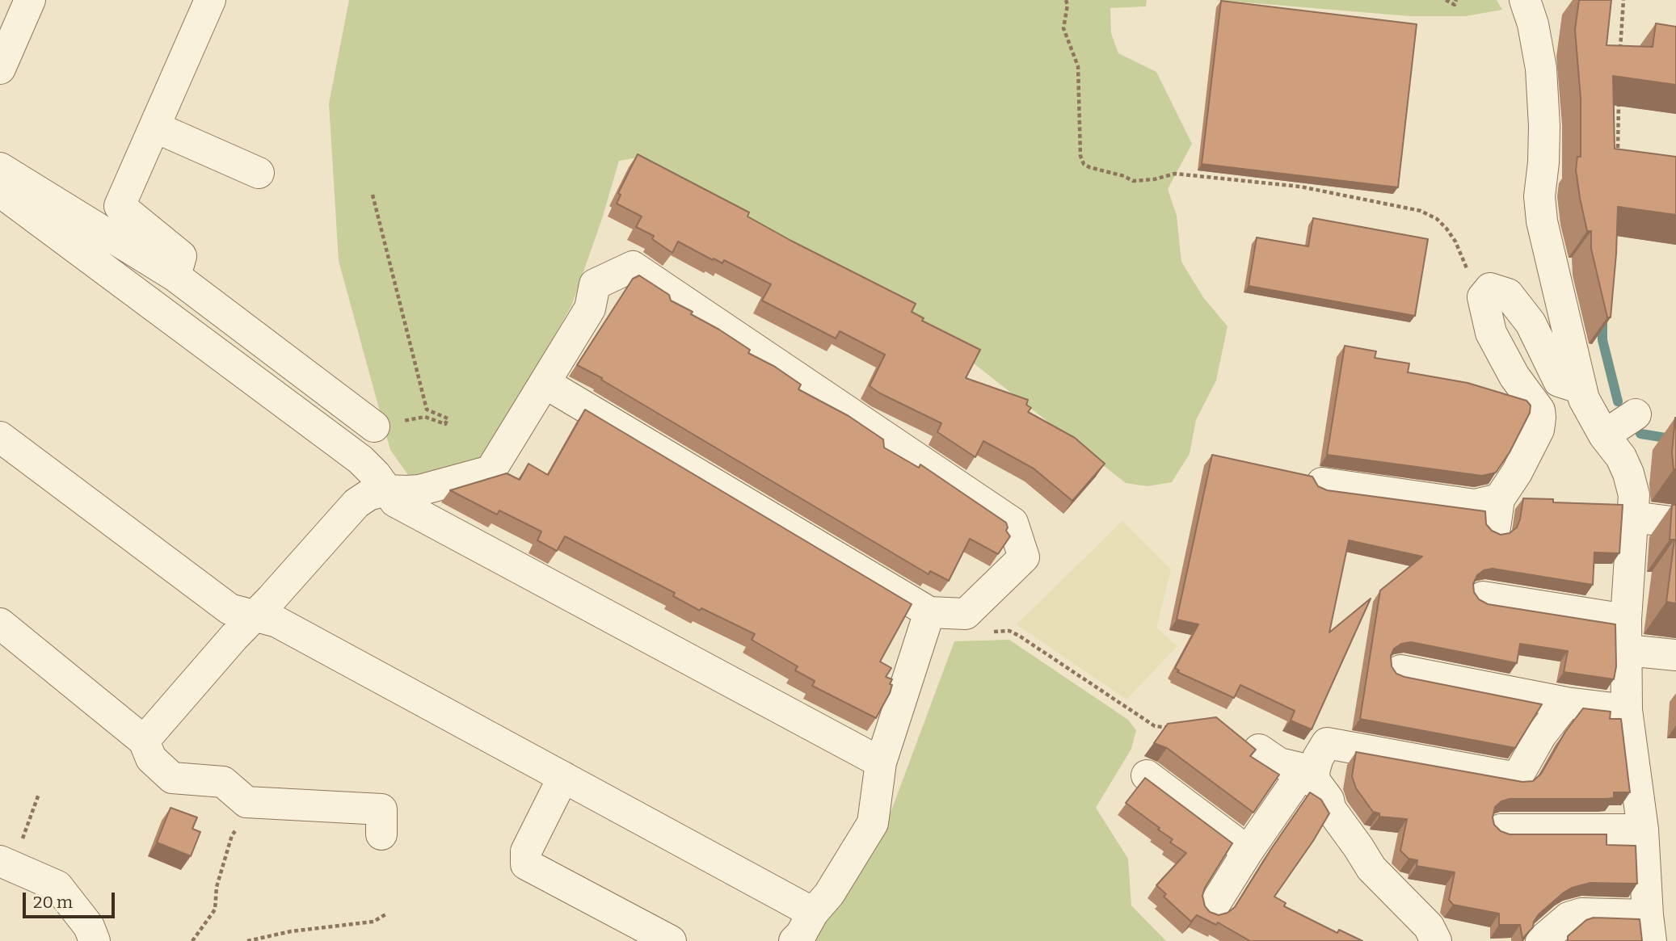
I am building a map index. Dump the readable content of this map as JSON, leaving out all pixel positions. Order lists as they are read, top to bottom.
{
  "scale_bar": "20 m"
}
